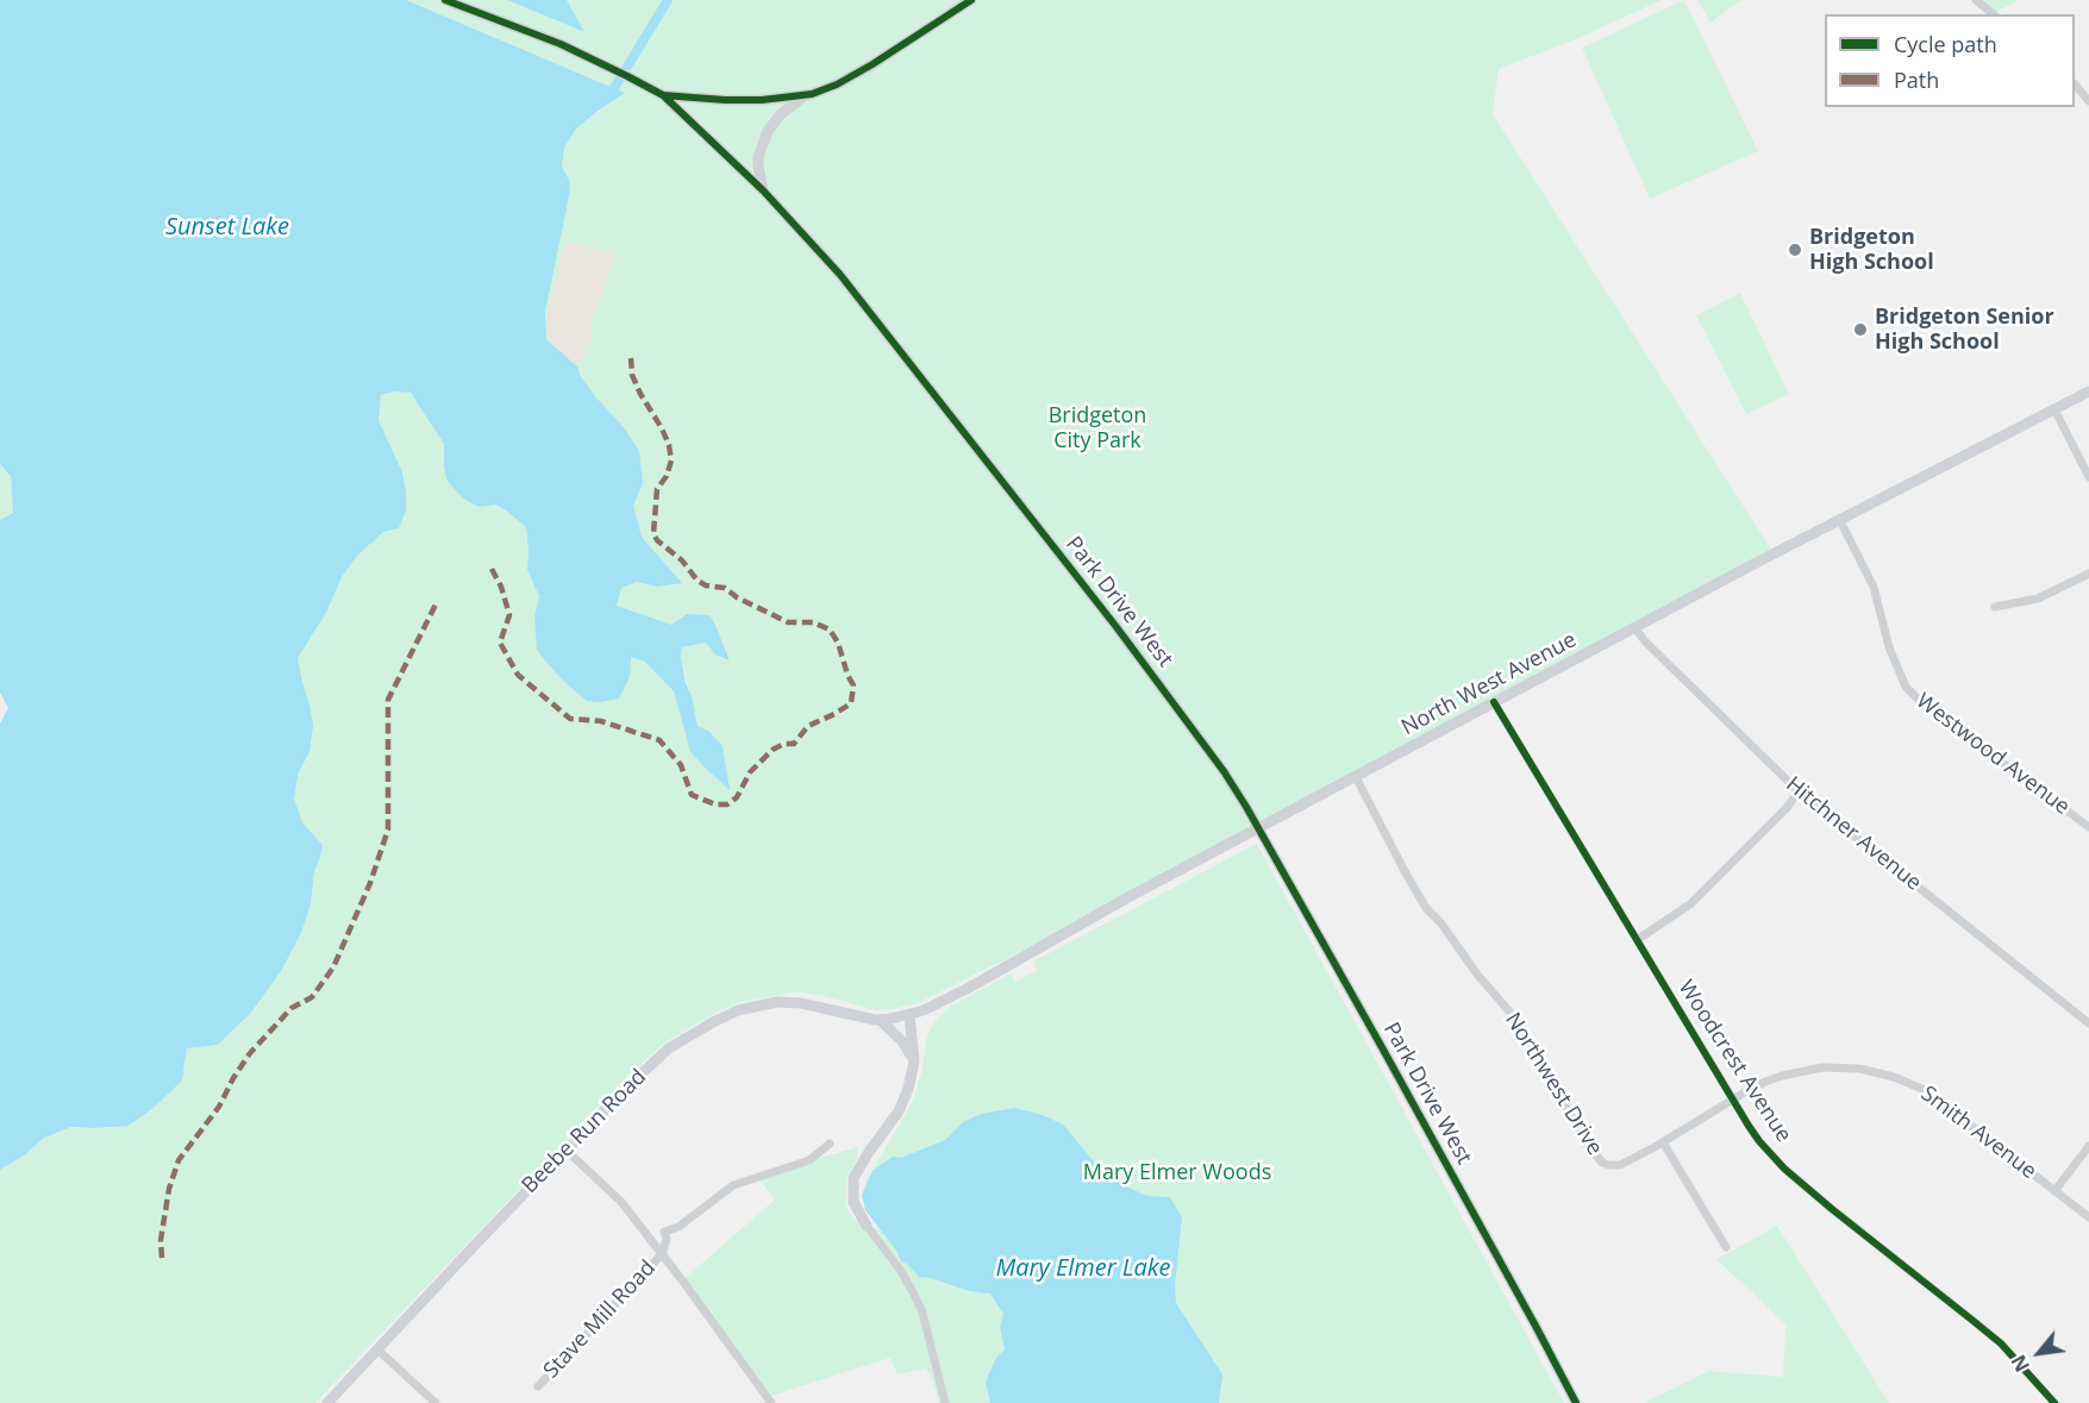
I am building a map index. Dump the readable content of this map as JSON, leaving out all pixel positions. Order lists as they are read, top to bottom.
{
  "streets": {
    "street": [
      "Park Drive West",
      "North West Avenue",
      "Westwood Avenue",
      "Hitchner Avenue",
      "Woodcrest Avenue",
      "Northwest Drive",
      "Beebe Run Road",
      "Smith Avenue",
      "Stave Mill Road"
    ]
  },
  "crossings": [
    ["Park Drive West", "North West Avenue"],
    ["North West Avenue", "Westwood Avenue"],
    ["North West Avenue", "Hitchner Avenue"],
    ["North West Avenue", "Woodcrest Avenue"],
    ["North West Avenue", "Northwest Drive"],
    ["North West Avenue", "Beebe Run Road"],
    ["Woodcrest Avenue", "Smith Avenue"],
    ["Northwest Drive", "Smith Avenue"]
  ],
  "water": ["Sunset Lake", "Mary Elmer Lake"],
  "parks": ["Bridgeton City Park", "Mary Elmer Woods"],
  "places": ["Bridgeton High School", "Bridgeton Senior High School"],
  "legend": ["Cycle path", "Path"],
  "north": "bottom left"
}
